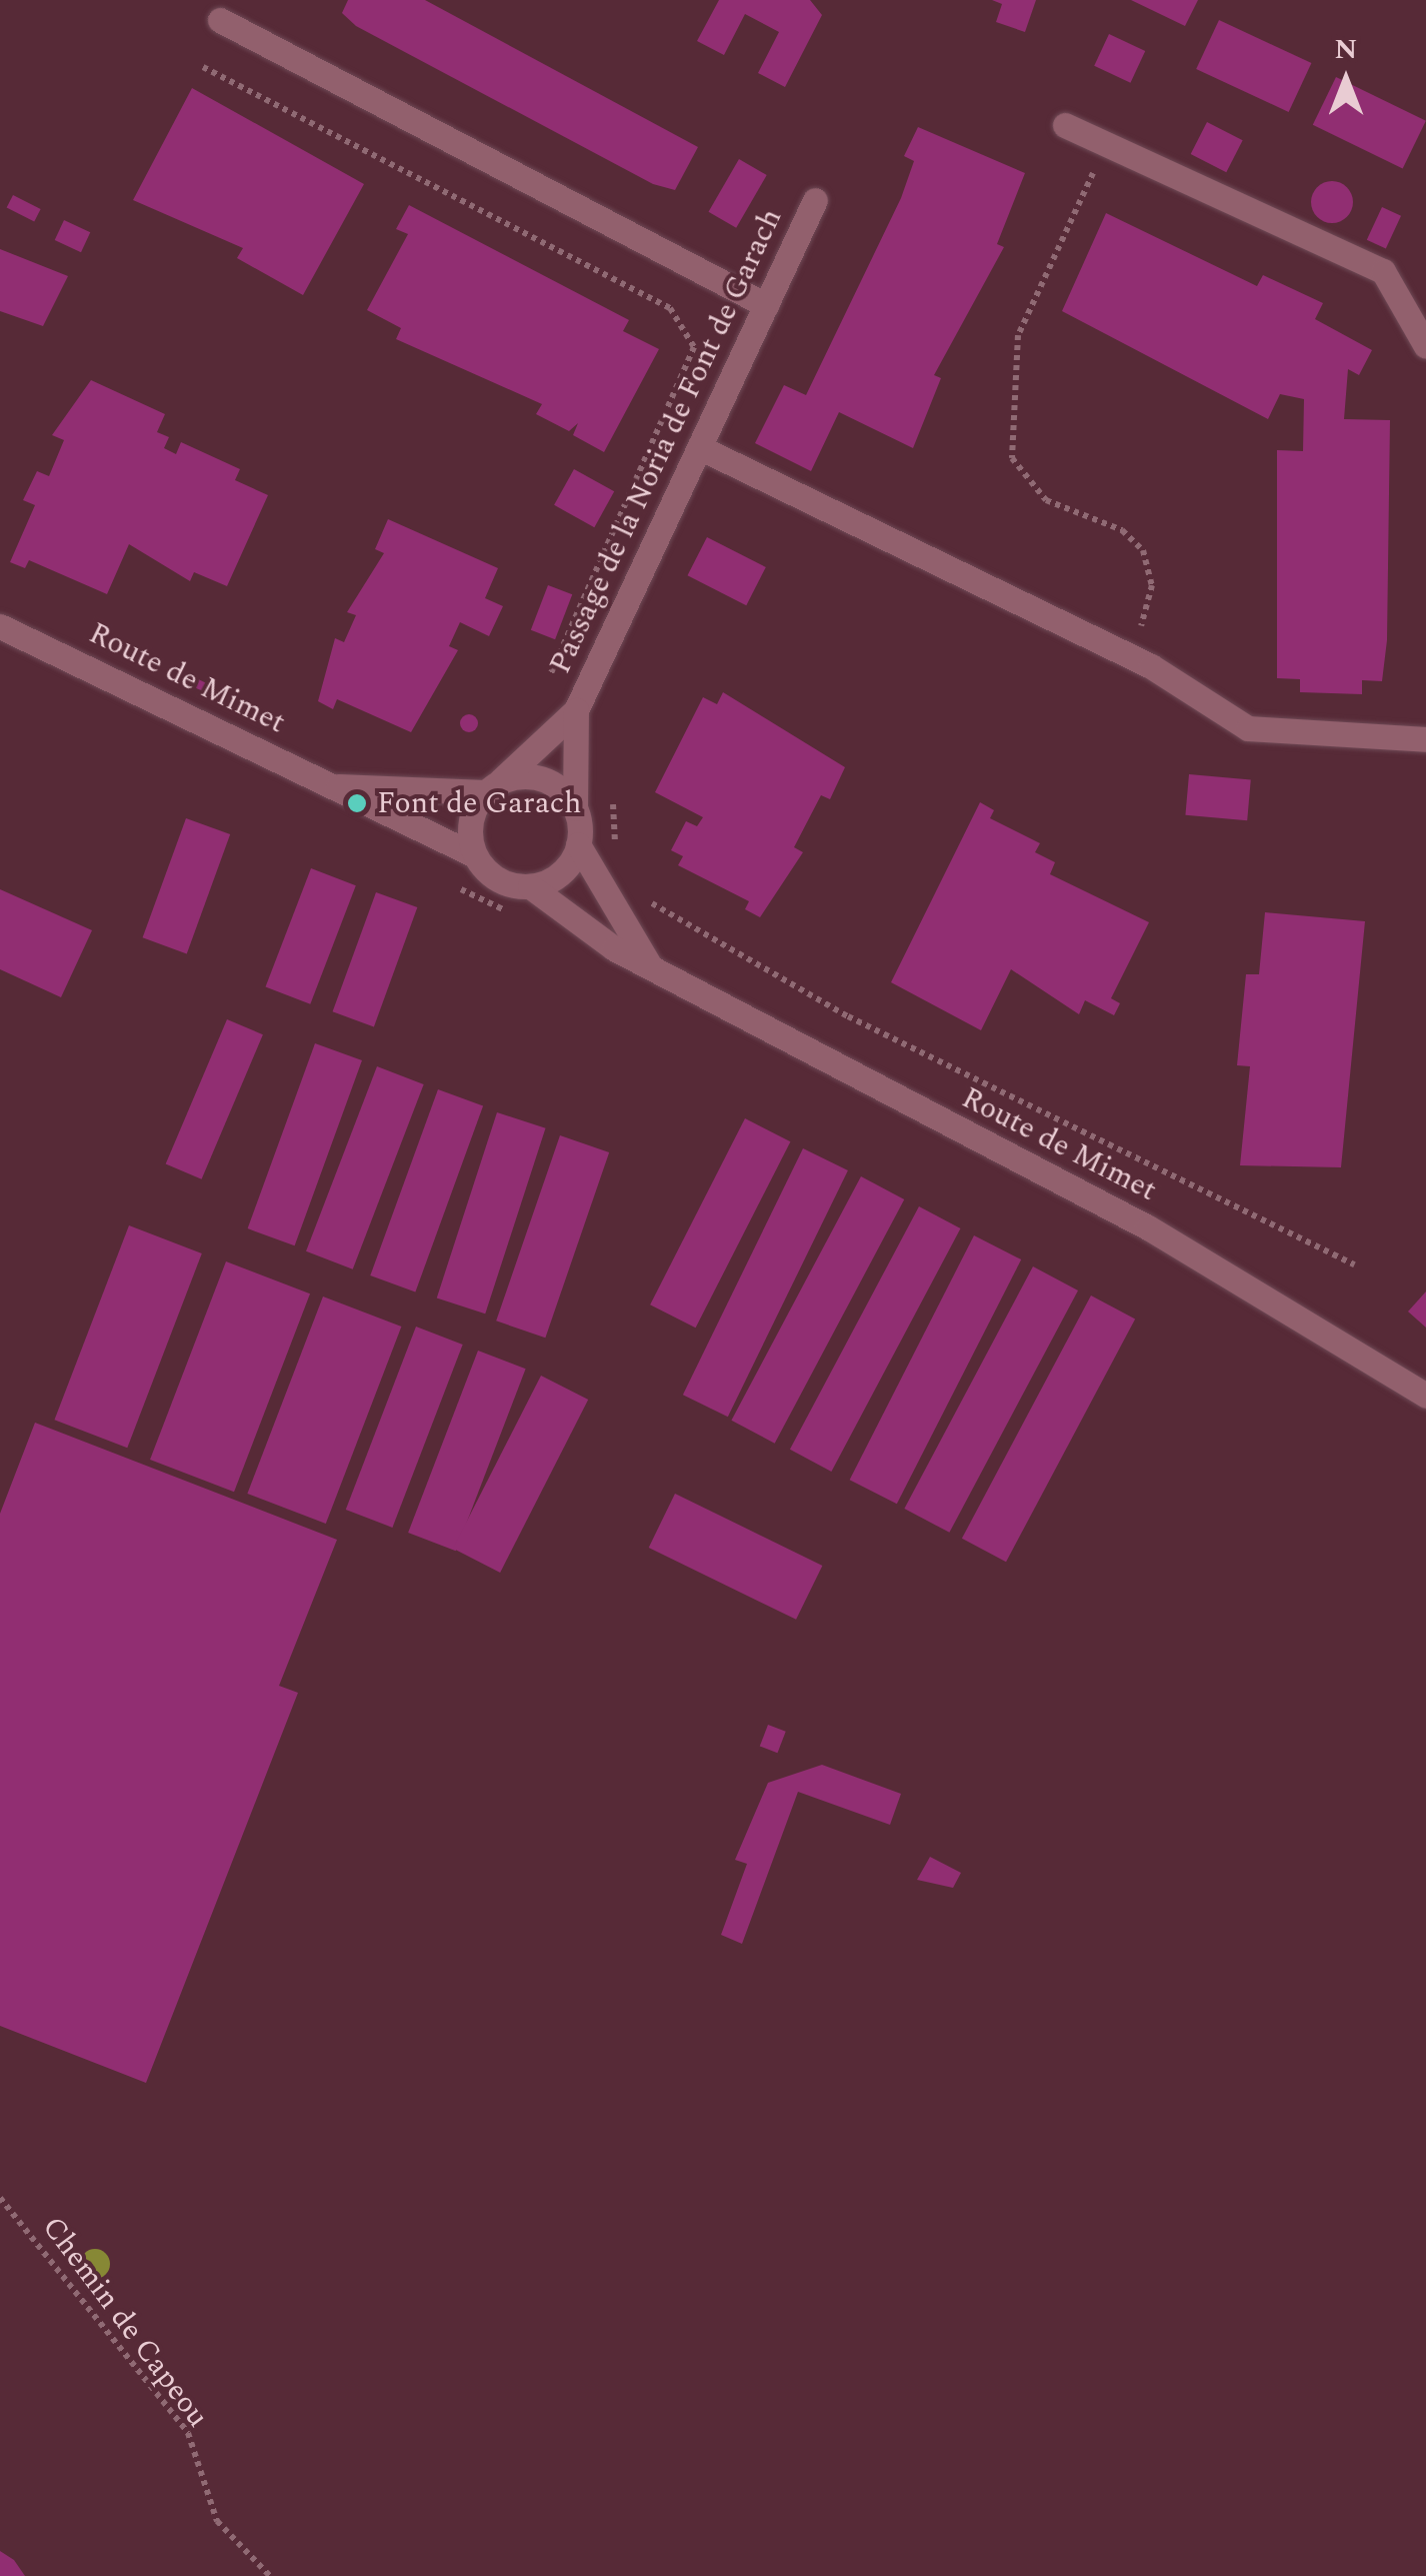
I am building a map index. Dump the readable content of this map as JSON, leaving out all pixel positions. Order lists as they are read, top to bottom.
{
  "streets": {
    "street": ["Passage de la Noria de Font de Garach", "Route de Mimet"],
    "path": ["Chemin de Capeou"]
  },
  "crossings": [
    ["Passage de la Noria de Font de Garach", "Route de Mimet"]
  ],
  "places": ["Font de Garach"],
  "north": "top"
}
